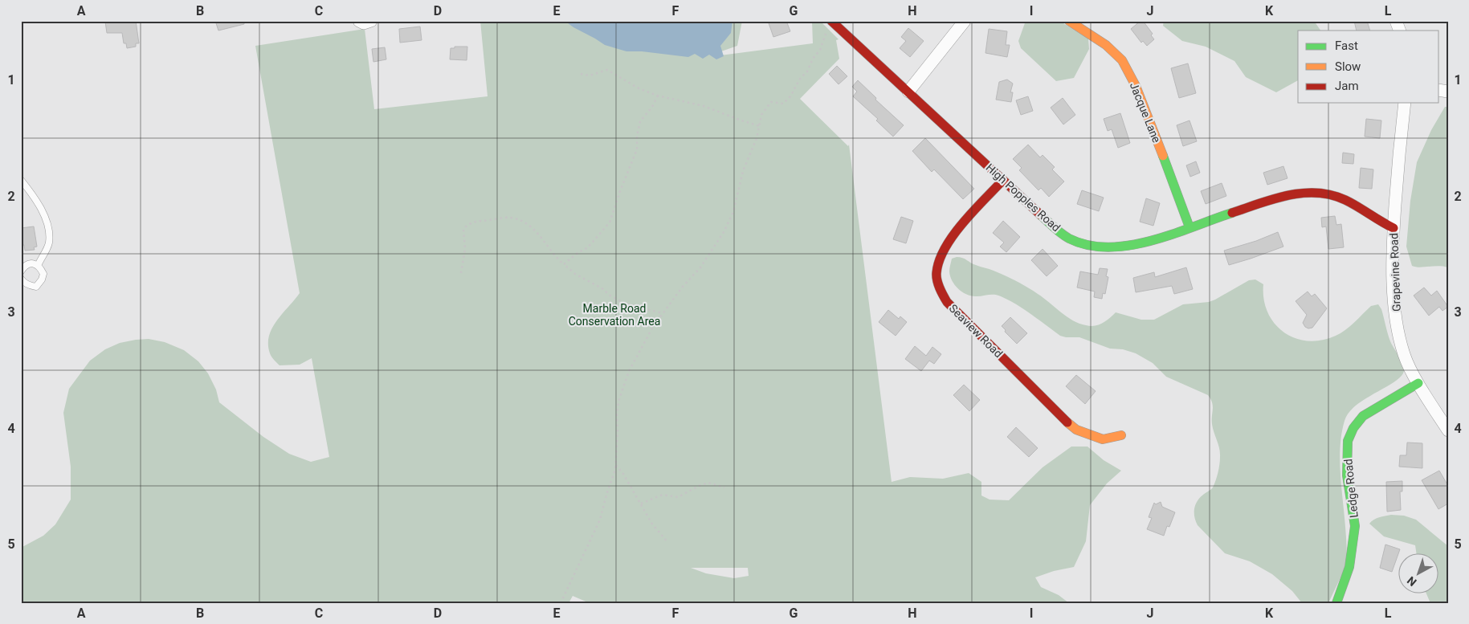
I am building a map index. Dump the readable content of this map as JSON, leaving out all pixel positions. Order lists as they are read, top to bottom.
{
  "streets": {
    "street": [
      "Jacque Lane",
      "High Popples Road",
      "Grapevine Road",
      "Seaview Road",
      "Ledge Road"
    ]
  },
  "crossings": [
    ["Jacque Lane", "High Popples Road"],
    ["High Popples Road", "Grapevine Road"],
    ["High Popples Road", "Seaview Road"],
    ["Grapevine Road", "Ledge Road"]
  ],
  "parks": ["Marble Road Conservation Area"],
  "legend": ["Fast", "Slow", "Jam"],
  "north": "bottom left",
  "grid": {
    "columns": [
      "A",
      "B",
      "C",
      "D",
      "E",
      "F",
      "G",
      "H",
      "I",
      "J",
      "K",
      "L"
    ],
    "rows": [
      "1",
      "2",
      "3",
      "4",
      "5"
    ]
  }
}
